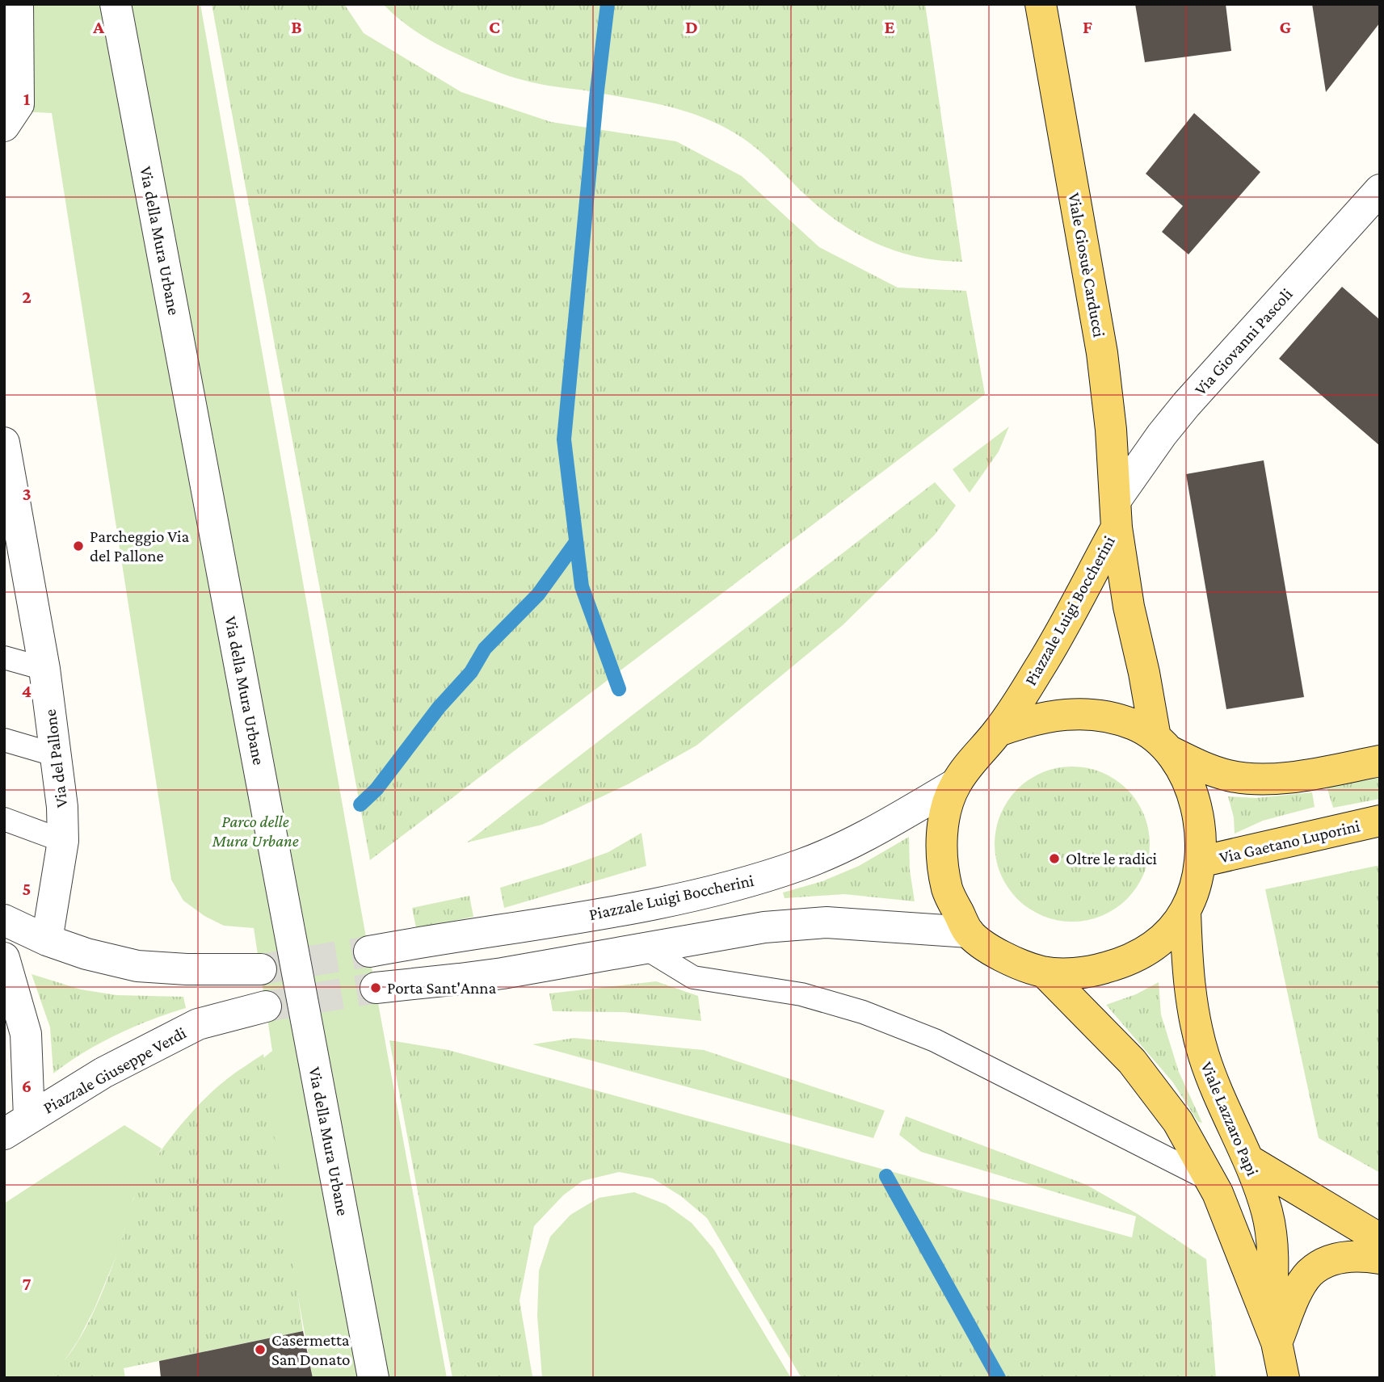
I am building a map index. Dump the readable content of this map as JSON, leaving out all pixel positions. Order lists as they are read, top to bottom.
{
  "streets": {
    "main road": [
      "Viale Giosuè Carducci",
      "Piazzale Luigi Boccherini",
      "Via Gaetano Luporini",
      "Viale Lazzaro Papi"
    ],
    "street": [
      "Via della Mura Urbane",
      "Via Giovanni Pascoli",
      "Via del Pallone",
      "Piazzale Giuseppe Verdi"
    ]
  },
  "crossings": [
    ["Viale Giosuè Carducci", "Via Giovanni Pascoli"],
    ["Viale Giosuè Carducci", "Piazzale Luigi Boccherini"],
    ["Via Giovanni Pascoli", "Piazzale Luigi Boccherini"],
    ["Piazzale Luigi Boccherini", "Via Gaetano Luporini"],
    ["Piazzale Luigi Boccherini", "Viale Lazzaro Papi"]
  ],
  "parks": ["Parco delle Mura Urbane"],
  "places": [
    "Parcheggio Via del Pallone",
    "Oltre le radici",
    "Porta Sant'Anna",
    "Casermetta San Donato"
  ],
  "grid": {
    "columns": [
      "A",
      "B",
      "C",
      "D",
      "E",
      "F",
      "G"
    ],
    "rows": [
      "1",
      "2",
      "3",
      "4",
      "5",
      "6",
      "7"
    ]
  }
}
